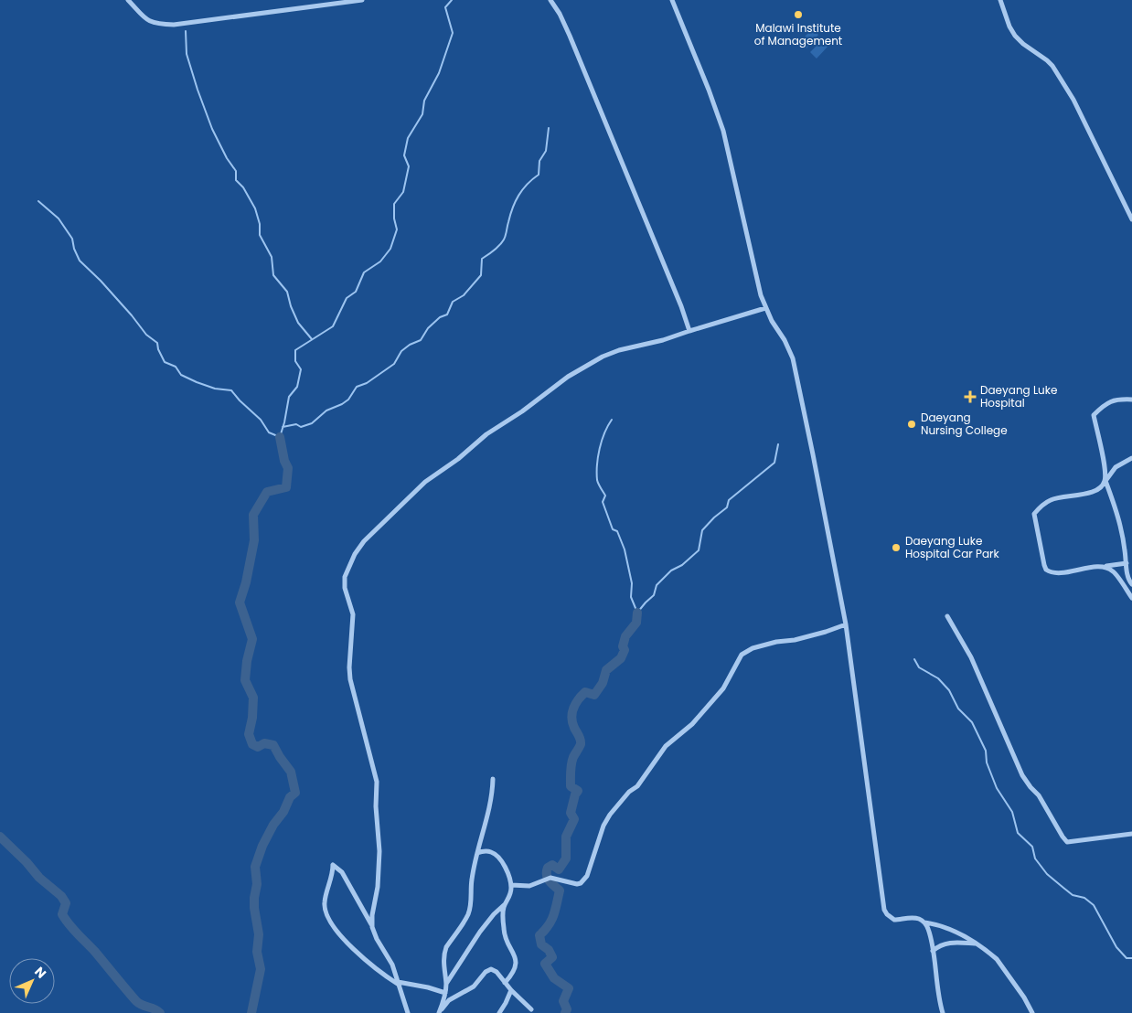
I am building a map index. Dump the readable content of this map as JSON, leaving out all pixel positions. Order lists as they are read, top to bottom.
{
  "places": {
    "other": ["Malawi Institute of Management", "Daeyang Nursing College", "Daeyang Luke Hospital Car Park"],
    "health": ["Daeyang Luke Hospital"]
  },
  "north": "top right"
}
